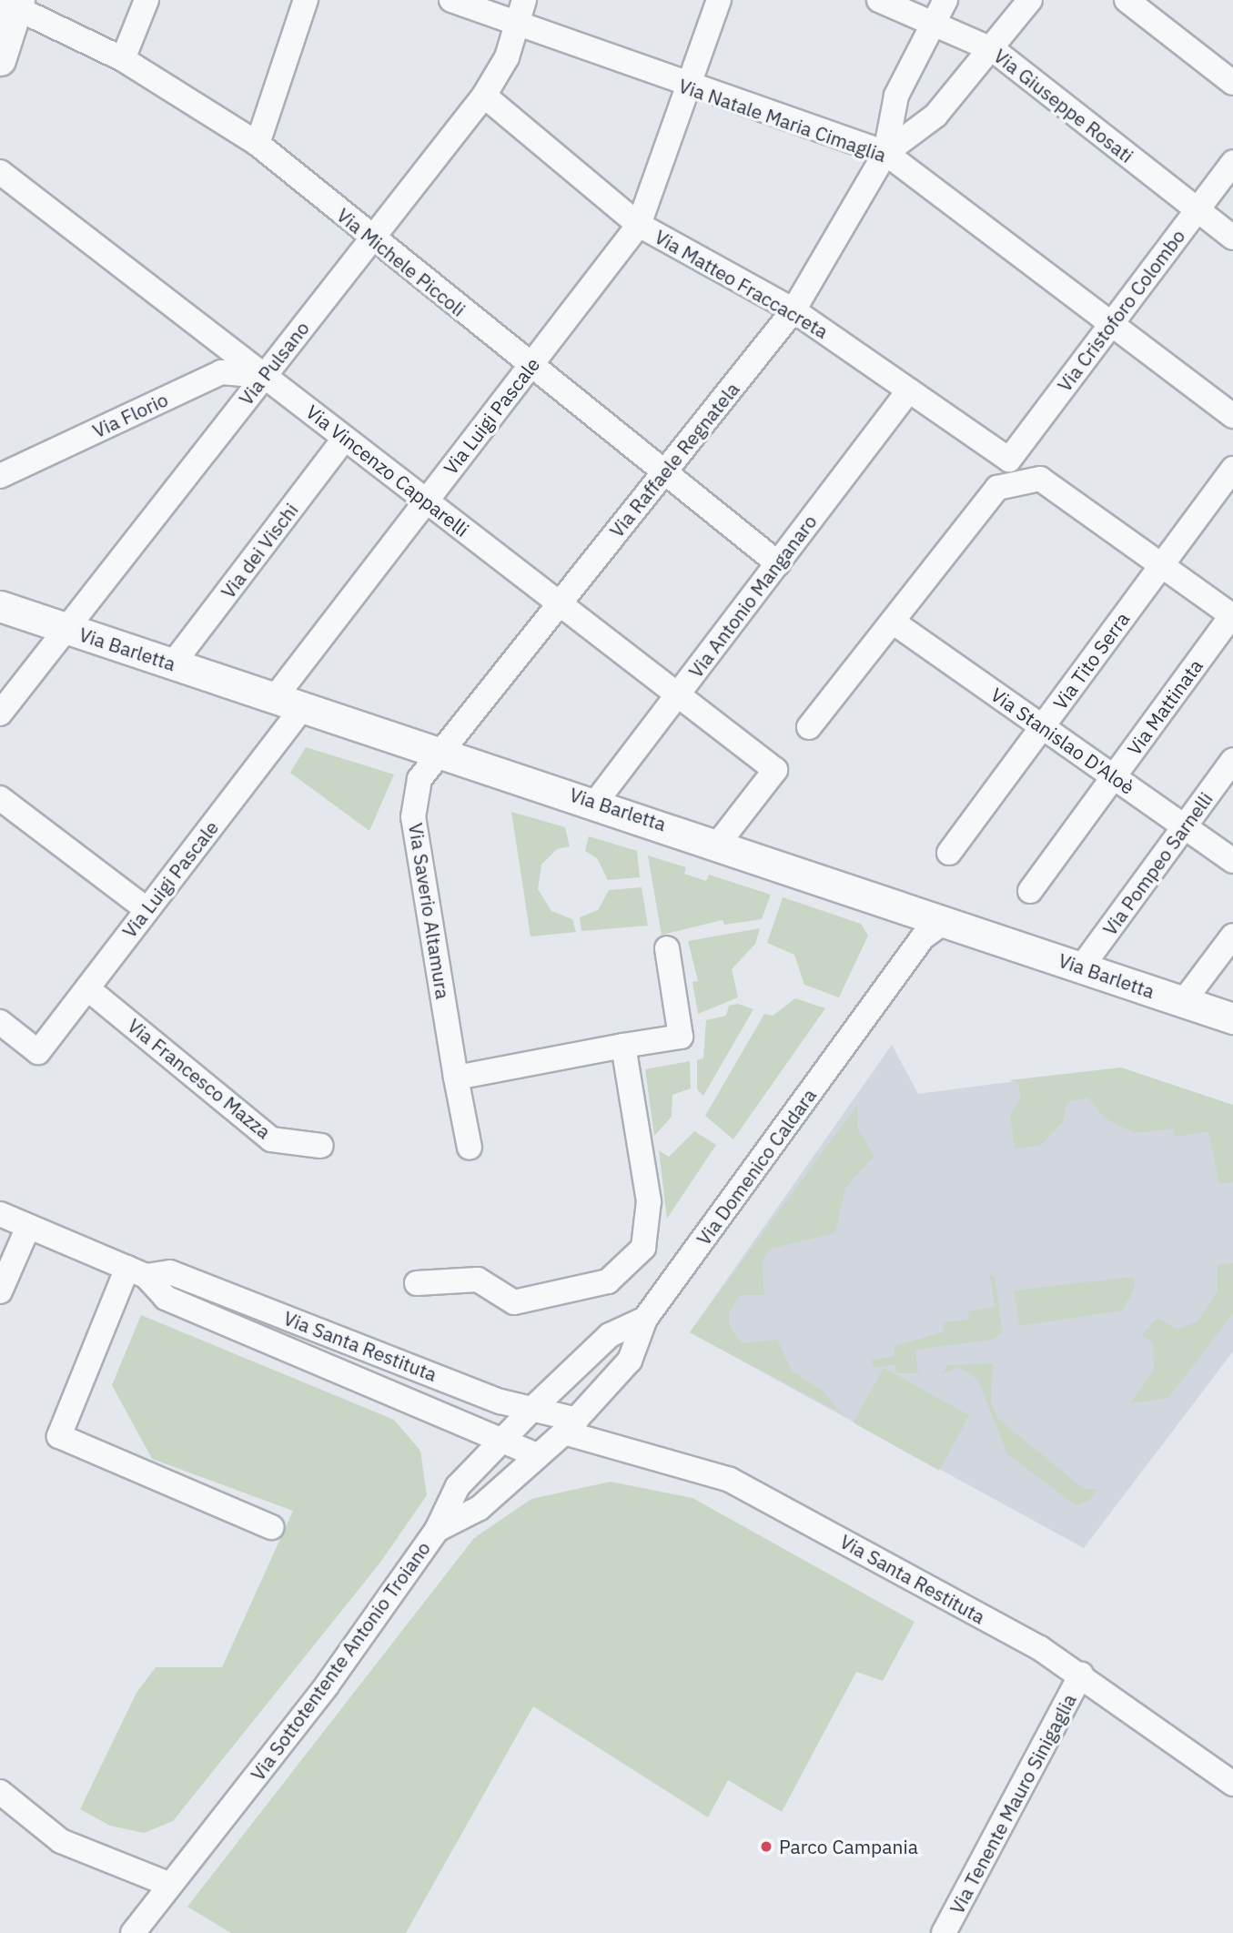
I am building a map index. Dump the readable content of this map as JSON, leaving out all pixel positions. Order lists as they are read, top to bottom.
{
  "streets": {
    "street": [
      "Via Giuseppe Rosati",
      "Via Natale Maria Cimaglia",
      "Via Michele Piccoli",
      "Via Matteo Fraccacreta",
      "Via Cristoforo Colombo",
      "Via Pulsano",
      "Via Florio",
      "Via Luigi Pascale",
      "Via Raffaele Regnatela",
      "Via Vincenzo Capparelli",
      "Via dei Vischi",
      "Via Antonio Manganaro",
      "Via Barletta",
      "Via Tito Serra",
      "Via Mattinata",
      "Via Stanislao D'Aloè",
      "Via Pompeo Sarnelli",
      "Via Saverio Altamura",
      "Via Francesco Mazza",
      "Via Domenico Caldara",
      "Via Santa Restituta",
      "Via Sottotentente Antonio Troiano",
      "Via Tenente Mauro Sinigaglia"
    ]
  },
  "crossings": [
    ["Via Giuseppe Rosati", "Via Cristoforo Colombo"],
    ["Via Natale Maria Cimaglia", "Via Cristoforo Colombo"],
    ["Via Natale Maria Cimaglia", "Via Pulsano"],
    ["Via Natale Maria Cimaglia", "Via Luigi Pascale"],
    ["Via Natale Maria Cimaglia", "Via Raffaele Regnatela"],
    ["Via Michele Piccoli", "Via Pulsano"],
    ["Via Michele Piccoli", "Via Luigi Pascale"],
    ["Via Michele Piccoli", "Via Raffaele Regnatela"],
    ["Via Michele Piccoli", "Via Antonio Manganaro"],
    ["Via Matteo Fraccacreta", "Via Cristoforo Colombo"],
    ["Via Matteo Fraccacreta", "Via Pulsano"],
    ["Via Matteo Fraccacreta", "Via Luigi Pascale"],
    ["Via Matteo Fraccacreta", "Via Raffaele Regnatela"],
    ["Via Matteo Fraccacreta", "Via Antonio Manganaro"],
    ["Via Pulsano", "Via Florio"],
    ["Via Pulsano", "Via Vincenzo Capparelli"],
    ["Via Pulsano", "Via Barletta"],
    ["Via Florio", "Via Vincenzo Capparelli"],
    ["Via Luigi Pascale", "Via Vincenzo Capparelli"],
    ["Via Luigi Pascale", "Via Barletta"],
    ["Via Luigi Pascale", "Via Francesco Mazza"],
    ["Via Raffaele Regnatela", "Via Vincenzo Capparelli"],
    ["Via Raffaele Regnatela", "Via Barletta"],
    ["Via Raffaele Regnatela", "Via Saverio Altamura"],
    ["Via Vincenzo Capparelli", "Via dei Vischi"],
    ["Via Vincenzo Capparelli", "Via Antonio Manganaro"],
    ["Via Vincenzo Capparelli", "Via Barletta"],
    ["Via dei Vischi", "Via Barletta"],
    ["Via Antonio Manganaro", "Via Barletta"],
    ["Via Barletta", "Via Pompeo Sarnelli"],
    ["Via Barletta", "Via Saverio Altamura"],
    ["Via Barletta", "Via Domenico Caldara"],
    ["Via Tito Serra", "Via Stanislao D'Aloè"],
    ["Via Mattinata", "Via Stanislao D'Aloè"],
    ["Via Stanislao D'Aloè", "Via Pompeo Sarnelli"],
    ["Via Domenico Caldara", "Via Santa Restituta"],
    ["Via Domenico Caldara", "Via Sottotentente Antonio Troiano"],
    ["Via Santa Restituta", "Via Sottotentente Antonio Troiano"],
    ["Via Santa Restituta", "Via Tenente Mauro Sinigaglia"]
  ],
  "places": ["Parco Campania"]
}
